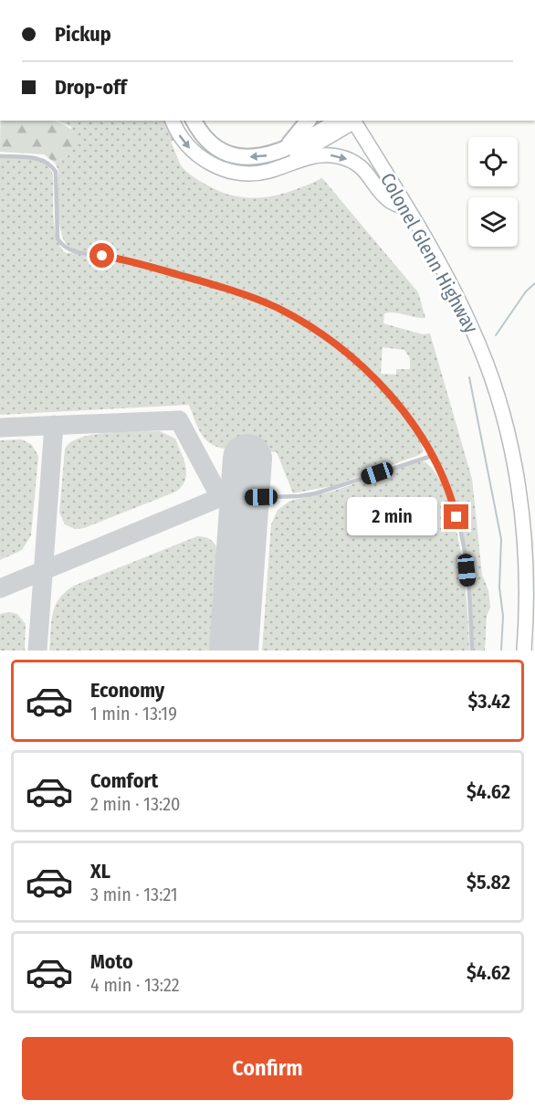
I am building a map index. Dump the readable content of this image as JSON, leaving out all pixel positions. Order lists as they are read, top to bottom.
{
  "streets": {
    "main road": ["Colonel Glenn Highway"]
  },
  "page": {
    "banner": ["Pickup", "Drop-off"],
    "bubble": "2 min",
    "list": [
      {
        "name": "Economy",
        "note": "1 min · 13:19",
        "value": "$3.42"
      },
      {
        "name": "Comfort",
        "note": "2 min · 13:20",
        "value": "$4.62"
      },
      {
        "name": "XL",
        "note": "3 min · 13:21",
        "value": "$5.82"
      },
      {
        "name": "Moto",
        "note": "4 min · 13:22",
        "value": "$4.62"
      }
    ],
    "buttons": "Confirm"
  }
}
